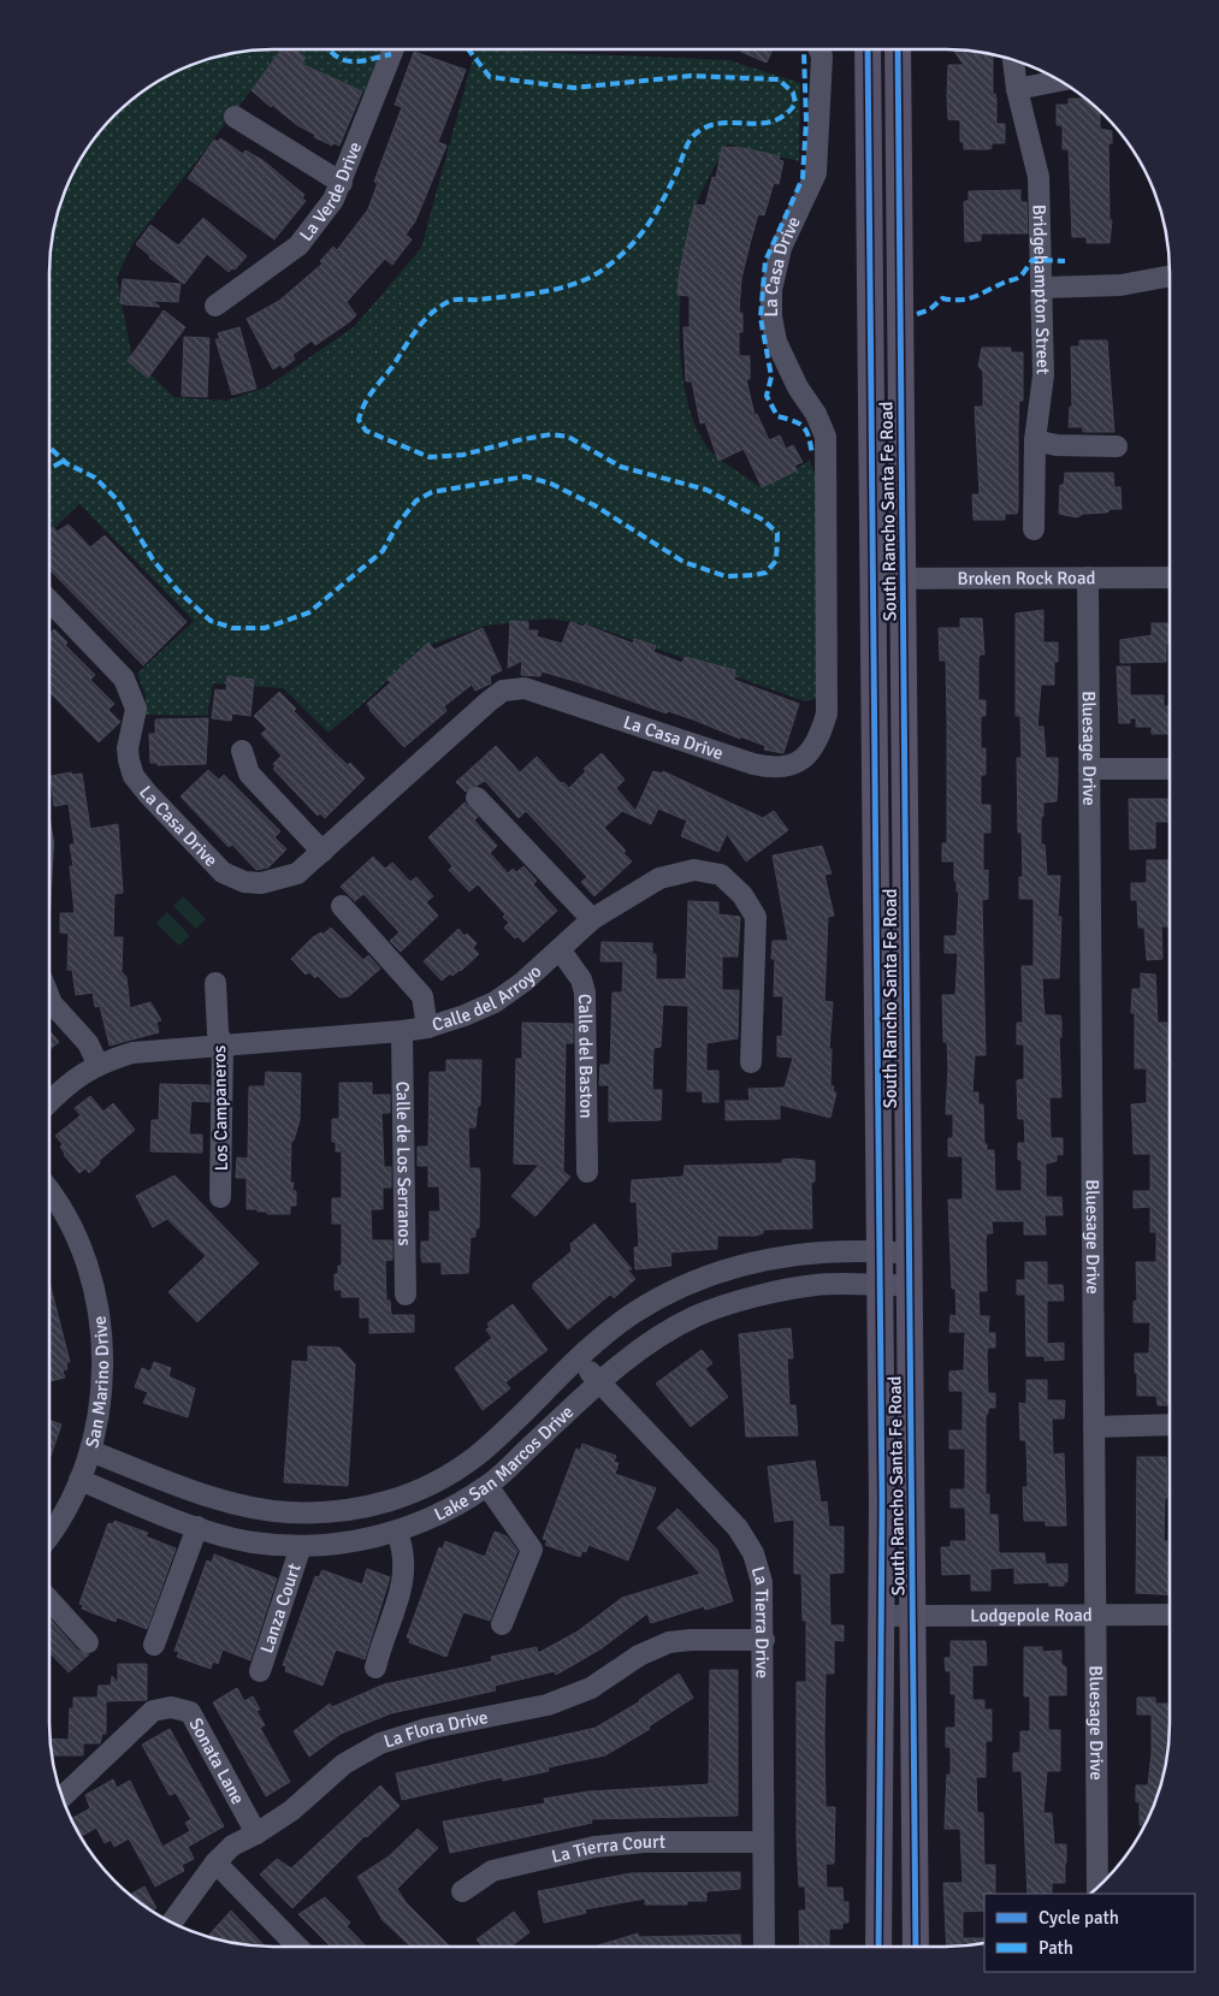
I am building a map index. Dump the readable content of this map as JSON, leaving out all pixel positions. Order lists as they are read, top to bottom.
{
  "streets": {
    "main road": ["South Rancho Santa Fe Road"],
    "street": [
      "La Verde Drive",
      "La Casa Drive",
      "Bridgehampton Street",
      "Broken Rock Road",
      "Bluesage Drive",
      "Calle del Arroyo",
      "Calle del Baston",
      "Los Campaneros",
      "Calle de Los Serranos",
      "San Marino Drive",
      "Lake San Marcos Drive",
      "Lanza Court",
      "Lodgepole Road",
      "La Tierra Drive",
      "La Flora Drive",
      "Sonata Lane",
      "La Tierra Court"
    ]
  },
  "crossings": [
    ["South Rancho Santa Fe Road", "Broken Rock Road"],
    ["South Rancho Santa Fe Road", "Lake San Marcos Drive"],
    ["South Rancho Santa Fe Road", "Lodgepole Road"],
    ["Broken Rock Road", "Bluesage Drive"],
    ["Bluesage Drive", "Lodgepole Road"],
    ["Calle del Arroyo", "Calle del Baston"],
    ["Calle del Arroyo", "Los Campaneros"],
    ["Calle del Arroyo", "Calle de Los Serranos"],
    ["San Marino Drive", "Lake San Marcos Drive"],
    ["Lake San Marcos Drive", "Lanza Court"],
    ["Lake San Marcos Drive", "La Tierra Drive"],
    ["La Tierra Drive", "La Flora Drive"],
    ["La Tierra Drive", "La Tierra Court"],
    ["La Flora Drive", "Sonata Lane"]
  ],
  "legend": ["Cycle path", "Path"]
}
